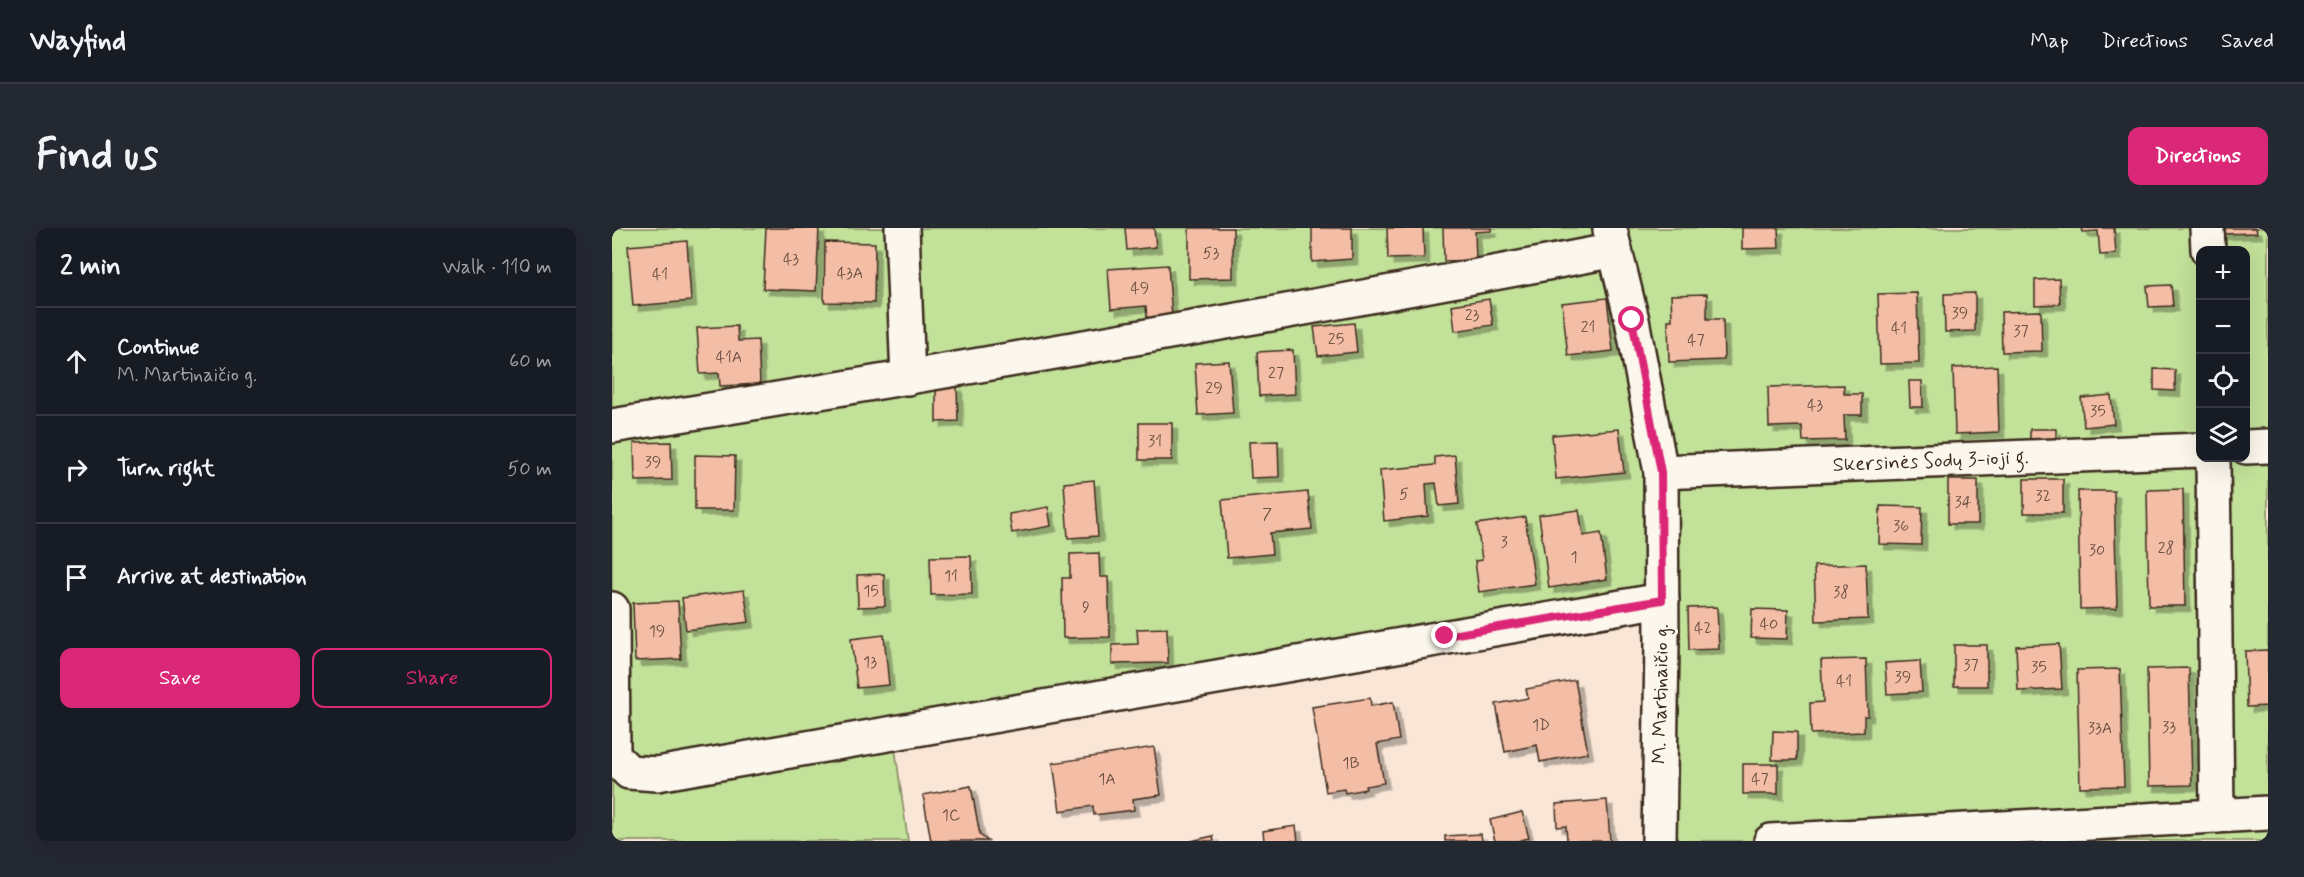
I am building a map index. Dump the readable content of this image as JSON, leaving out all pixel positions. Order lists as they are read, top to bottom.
{
  "streets": {
    "street": ["Skersinės Sodų 3-ioji g.", "M. Martinaičio g."]
  },
  "crossings": [
    ["Skersinės Sodų 3-ioji g.", "M. Martinaičio g."]
  ],
  "house_numbers": [
    "53",
    "43",
    "43A",
    "41",
    "49",
    "39",
    "23",
    "21",
    "41",
    "37",
    "25",
    "47",
    "41A",
    "27",
    "29",
    "43",
    "35",
    "31",
    "39",
    "5",
    "32",
    "34",
    "7",
    "36",
    "3",
    "28",
    "30",
    "1",
    "11",
    "15",
    "38",
    "9",
    "40",
    "42",
    "19",
    "13",
    "37",
    "35",
    "39",
    "41",
    "1D",
    "33",
    "33A",
    "1B",
    "1A",
    "47",
    "1C"
  ],
  "page": {
    "header": "Wayfind",
    "nav": ["Map", "Directions", "Saved"],
    "buttons": [
      "Directions",
      ["Save", "Share"]
    ],
    "title": "Find us",
    "heading": ["2 min", "Walk · 110 m"],
    "map_buttons": ["+", "−"],
    "list": [
      ["Continue", "M. Martinaičio g.", "60 m"],
      ["Turn right", "50 m"],
      "Arrive at destination"
    ]
  }
}
